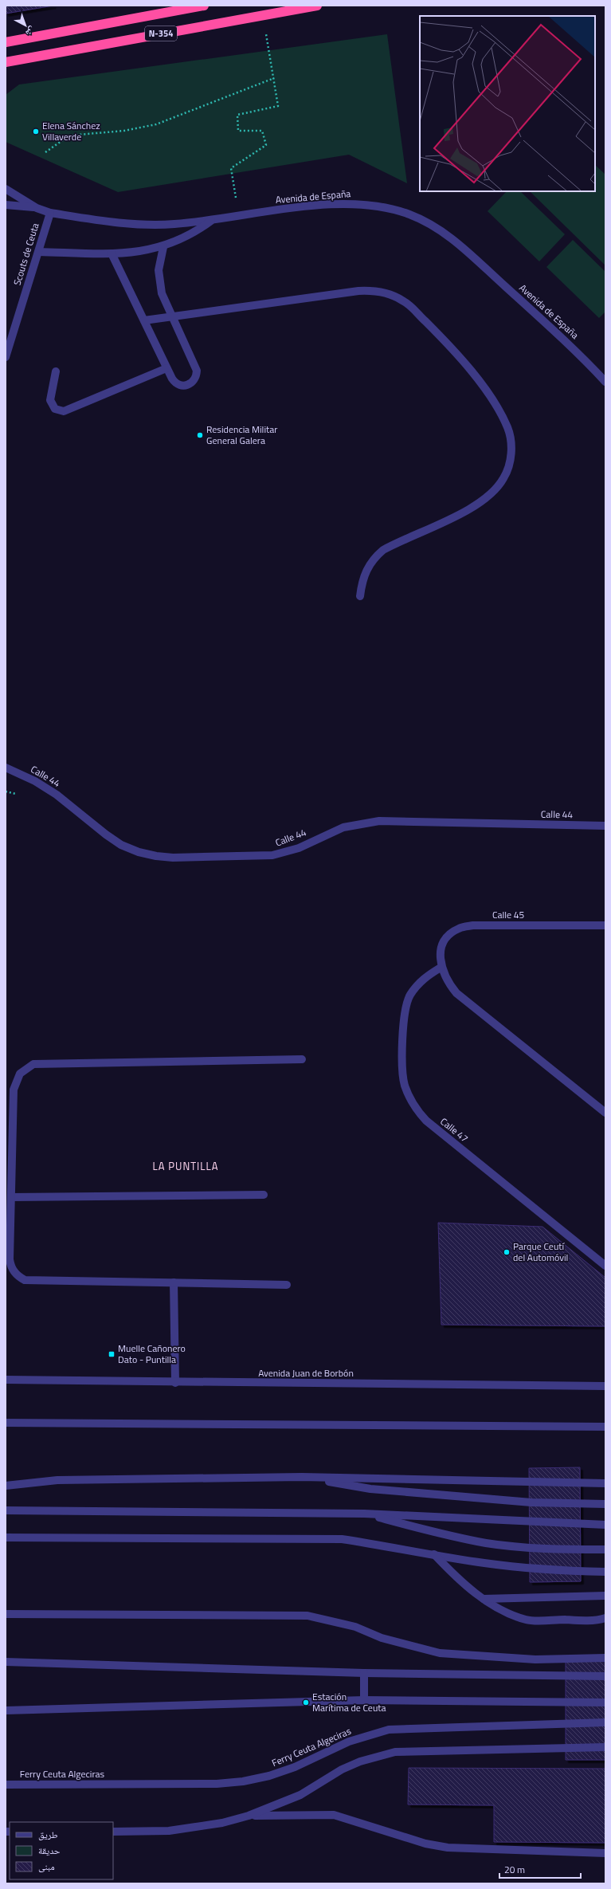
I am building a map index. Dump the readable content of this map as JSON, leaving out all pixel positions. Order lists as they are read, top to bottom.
{
  "streets": {
    "highway": ["N-354"],
    "street": [
      "Avenida de España",
      "Scouts de Ceuta",
      "Calle 44",
      "Calle 45",
      "Calle 47",
      "Avenida Juan de Borbón",
      "Ferry Ceuta Algeciras"
    ]
  },
  "crossings": [
    ["Avenida de España", "Scouts de Ceuta"],
    ["Calle 45", "Calle 47"]
  ],
  "districts": ["LA PUNTILLA"],
  "places": {
    "other": [
      "Elena Sánchez Villaverde",
      "Residencia Militar General Galera",
      "Parque Ceutí del Automóvil",
      "Estación Marítima de Ceuta"
    ],
    "transit": ["Muelle Cañonero Dato - Puntilla"]
  },
  "legend": ["طريق", "حديقة", "مبنى"],
  "scale_bar": "20 m",
  "north": "bottom right"
}
